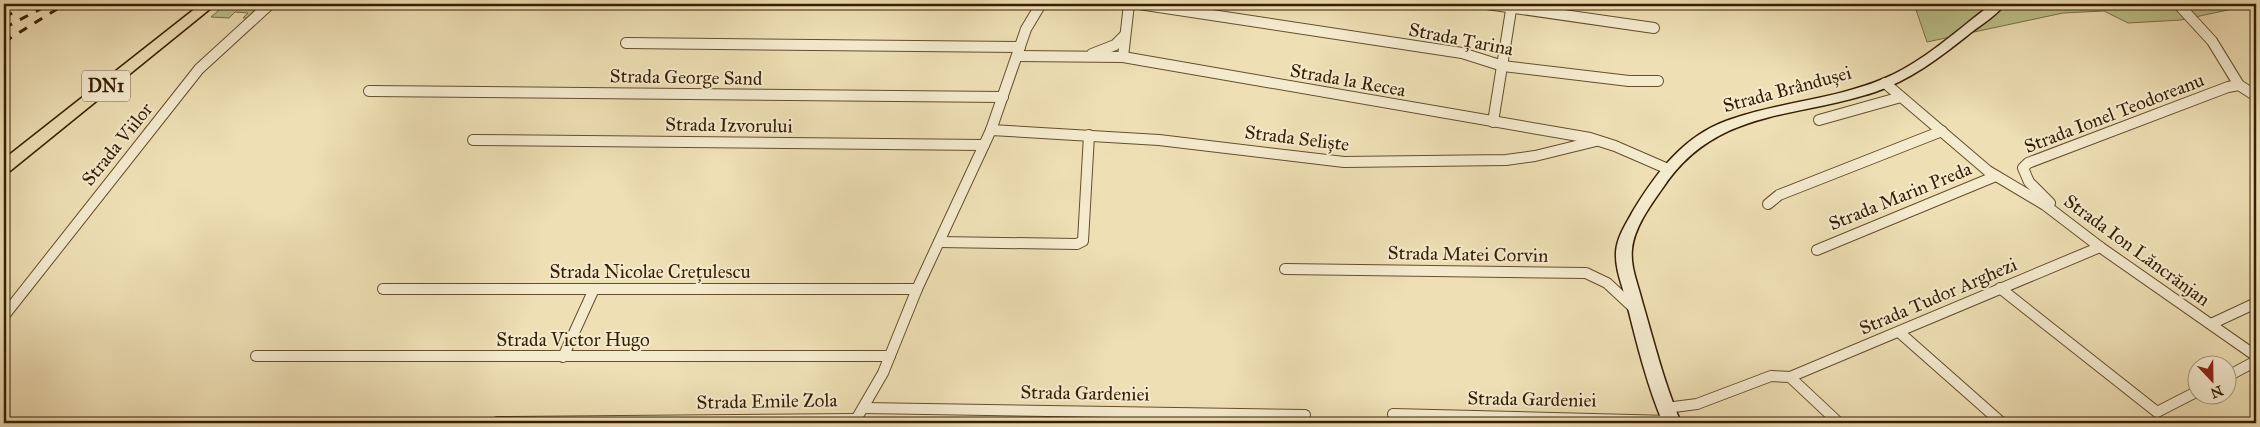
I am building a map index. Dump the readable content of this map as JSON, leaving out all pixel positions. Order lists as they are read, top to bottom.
{
  "streets": {
    "main road": ["DN1", "Strada Brândușei"],
    "street": [
      "Strada Țarina",
      "Strada George Sand",
      "Strada la Recea",
      "Strada Ionel Teodoreanu",
      "Strada Izvorului",
      "Strada Seliște",
      "Strada Viilor",
      "Strada Marin Preda",
      "Strada Ion Lăncrănjan",
      "Strada Matei Corvin",
      "Strada Nicolae Crețulescu",
      "Strada Tudor Arghezi",
      "Strada Victor Hugo",
      "Strada Gardeniei",
      "Strada Emile Zola"
    ]
  },
  "crossings": [
    ["Strada la Recea", "Strada Brândușei"],
    ["Strada la Recea", "Strada Seliște"],
    ["Strada Brândușei", "Strada Ion Lăncrănjan"],
    ["Strada Brândușei", "Strada Matei Corvin"],
    ["Strada Brândușei", "Strada Tudor Arghezi"],
    ["Strada Brândușei", "Strada Gardeniei"],
    ["Strada Ionel Teodoreanu", "Strada Ion Lăncrănjan"],
    ["Strada Marin Preda", "Strada Ion Lăncrănjan"],
    ["Strada Ion Lăncrănjan", "Strada Tudor Arghezi"],
    ["Strada Tudor Arghezi", "Strada Gardeniei"]
  ],
  "north": "bottom"
}
